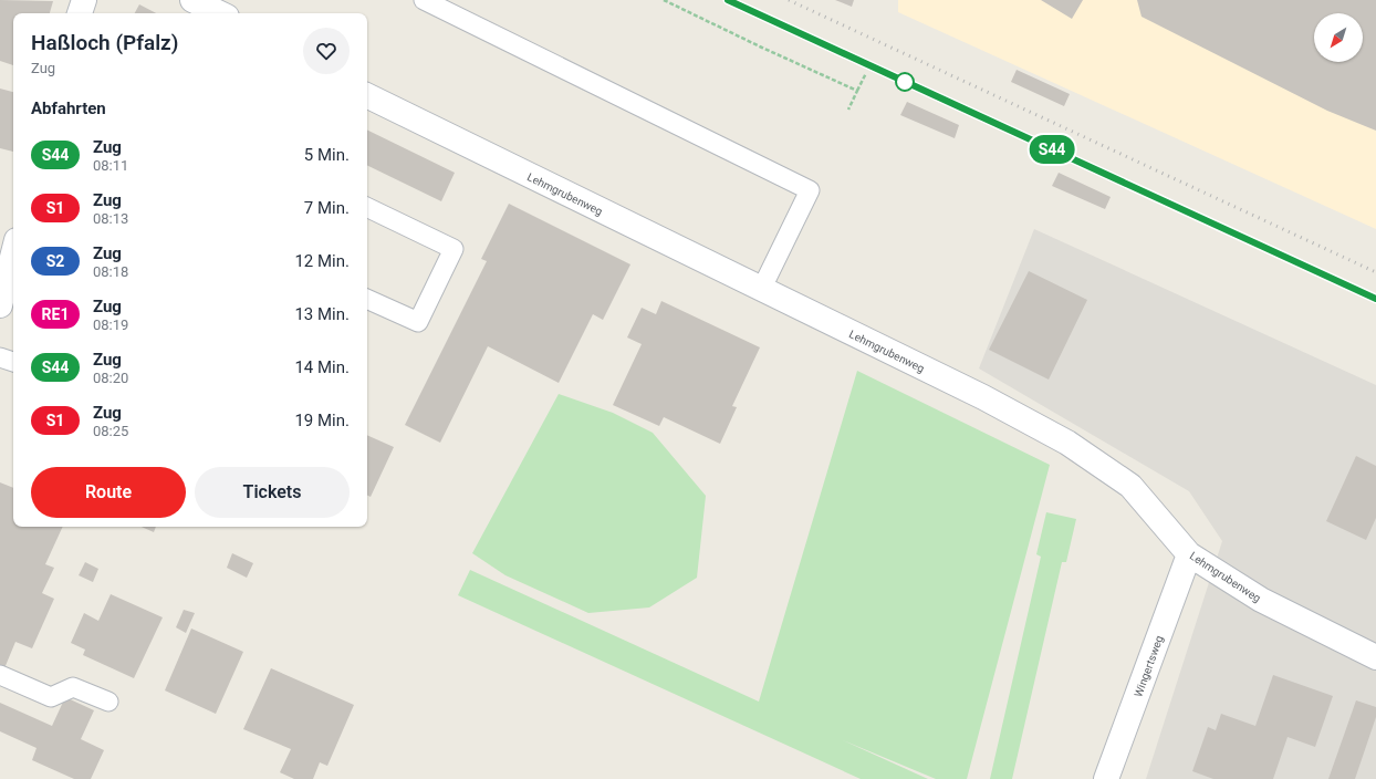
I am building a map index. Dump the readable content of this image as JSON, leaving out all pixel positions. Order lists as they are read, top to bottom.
{
  "streets": {
    "street": ["Lehmgrubenweg", "Wingertsweg"]
  },
  "crossings": [
    ["Lehmgrubenweg", "Wingertsweg"]
  ],
  "north": "bottom left",
  "page": {
    "on_map": "S44",
    "heading": [
      ["Haßloch (Pfalz)", "Zug"],
      "Abfahrten"
    ],
    "list": [
      {
        "mark": "S44",
        "name": "Zug",
        "note": "08:11",
        "value": "5 Min."
      },
      {
        "mark": "S1",
        "name": "Zug",
        "note": "08:13",
        "value": "7 Min."
      },
      {
        "mark": "S2",
        "name": "Zug",
        "note": "08:18",
        "value": "12 Min."
      },
      {
        "mark": "RE1",
        "name": "Zug",
        "note": "08:19",
        "value": "13 Min."
      },
      {
        "mark": "S44",
        "name": "Zug",
        "note": "08:20",
        "value": "14 Min."
      },
      {
        "mark": "S1",
        "name": "Zug",
        "note": "08:25",
        "value": "19 Min."
      }
    ],
    "buttons": ["Route", "Tickets"]
  }
}
